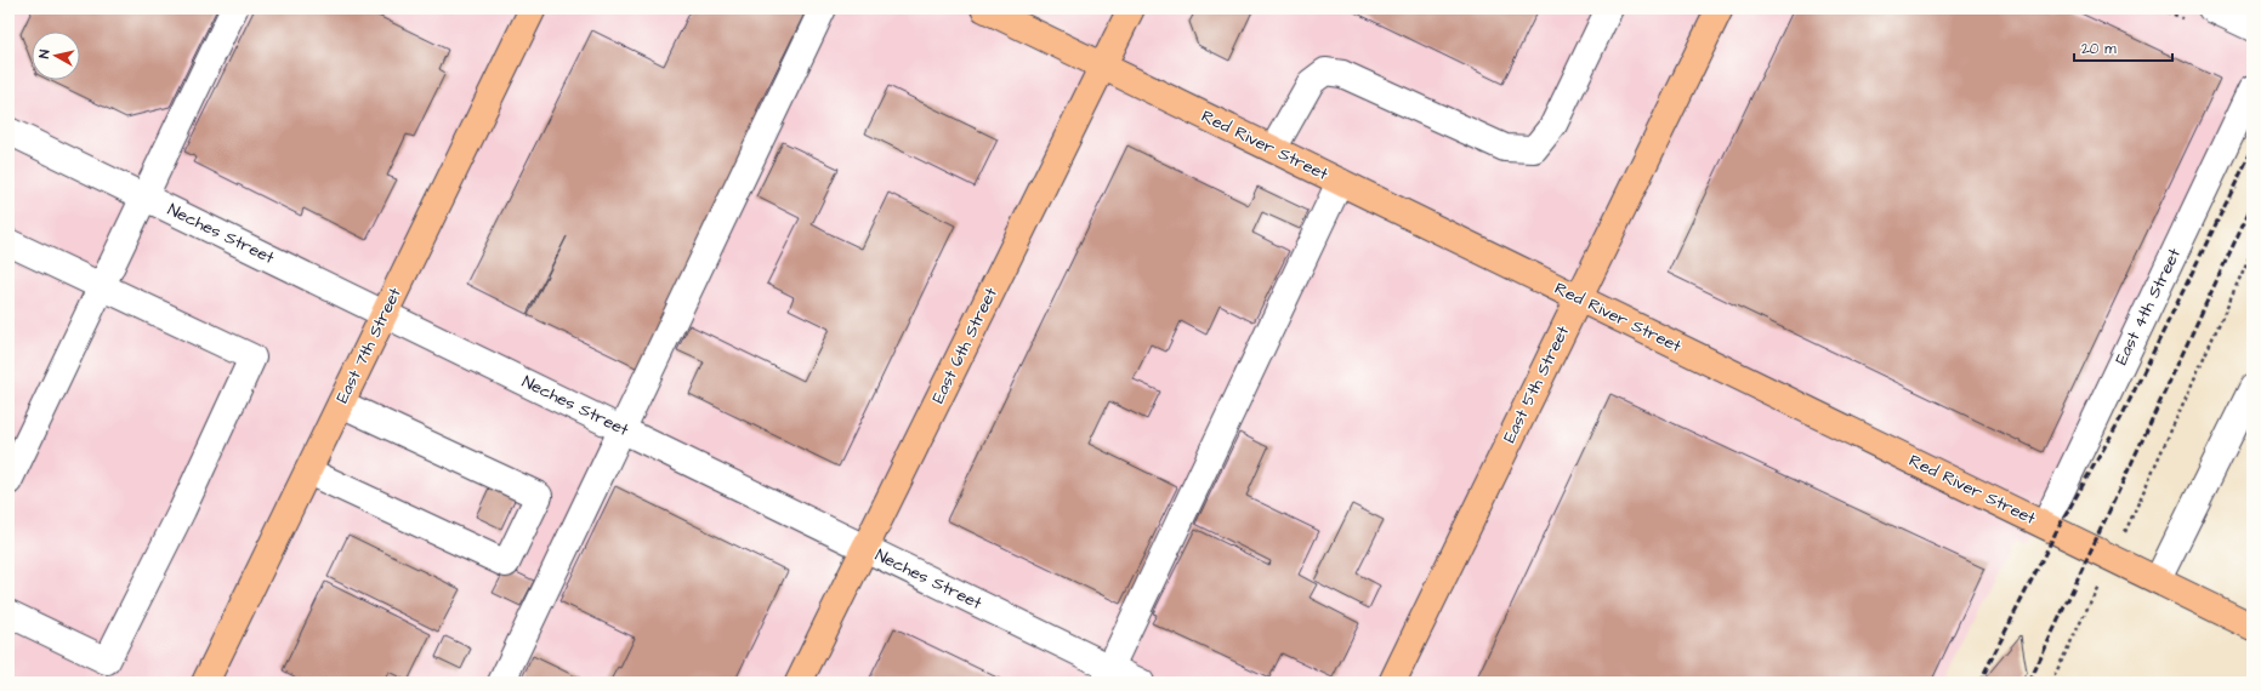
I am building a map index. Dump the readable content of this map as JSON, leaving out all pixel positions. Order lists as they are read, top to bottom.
{
  "streets": {
    "main road": [
      "Red River Street",
      "East 7th Street",
      "East 6th Street",
      "East 5th Street"
    ],
    "street": ["Neches Street", "East 4th Street"]
  },
  "crossings": [
    ["Red River Street", "East 4th Street"],
    ["Red River Street", "East 6th Street"],
    ["Red River Street", "East 5th Street"],
    ["Neches Street", "East 7th Street"],
    ["Neches Street", "East 6th Street"]
  ],
  "scale_bar": "20 m",
  "north": "left"
}
